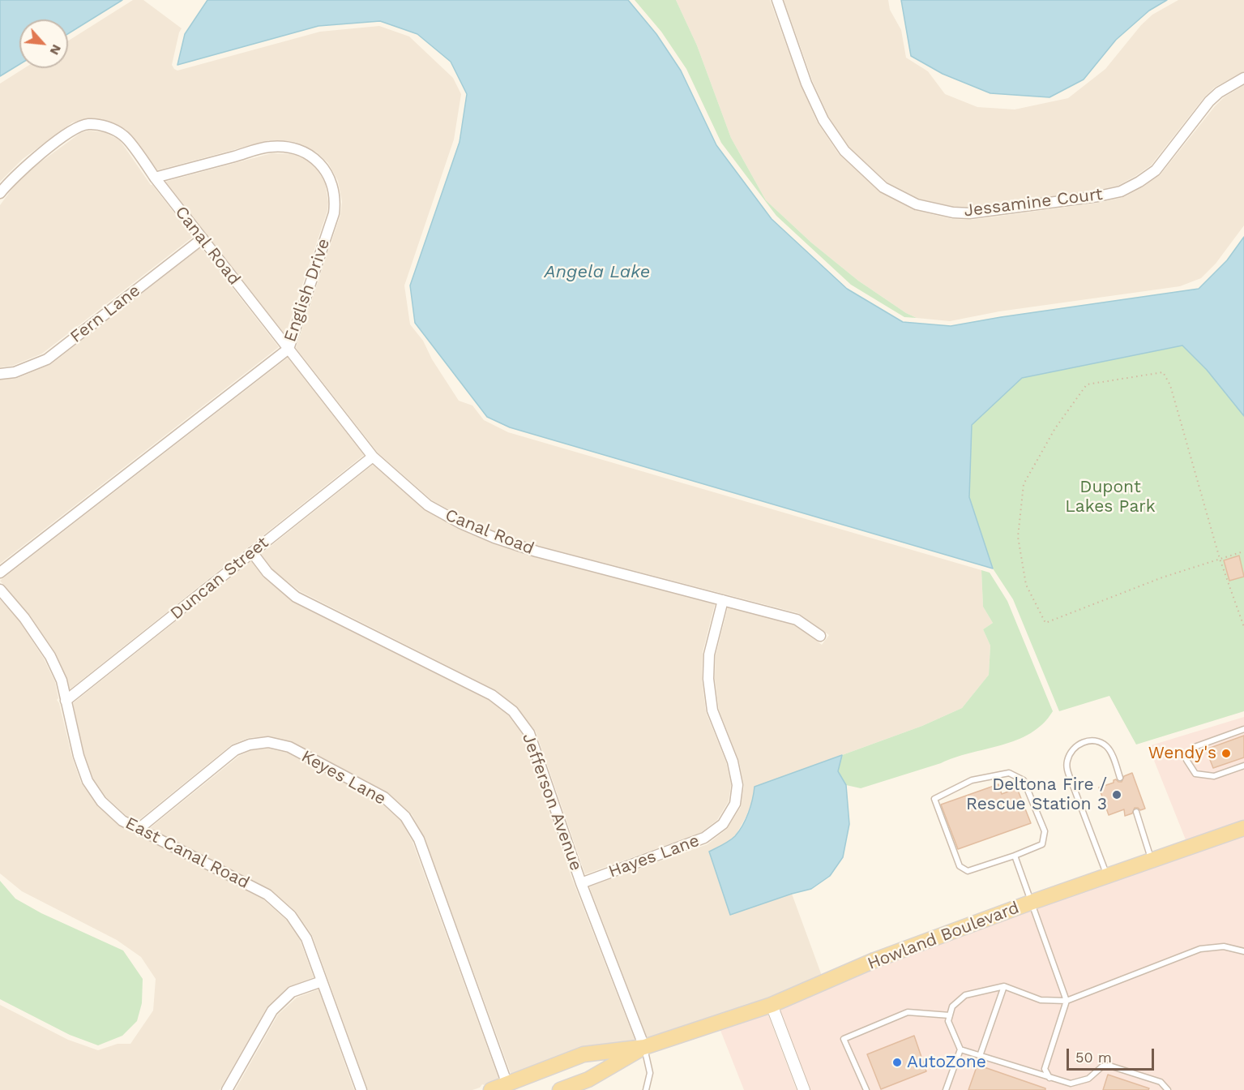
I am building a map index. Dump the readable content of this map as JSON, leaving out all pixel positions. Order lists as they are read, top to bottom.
{
  "streets": {
    "main road": ["Howland Boulevard"],
    "street": [
      "Jessamine Court",
      "Canal Road",
      "English Drive",
      "Fern Lane",
      "Duncan Street",
      "Keyes Lane",
      "Jefferson Avenue",
      "East Canal Road",
      "Hayes Lane"
    ]
  },
  "crossings": [
    ["Canal Road", "English Drive"],
    ["Canal Road", "Fern Lane"],
    ["Canal Road", "Duncan Street"],
    ["Canal Road", "Hayes Lane"],
    ["Duncan Street", "Jefferson Avenue"],
    ["Duncan Street", "East Canal Road"],
    ["Keyes Lane", "East Canal Road"],
    ["Keyes Lane", "Howland Boulevard"],
    ["Jefferson Avenue", "Hayes Lane"],
    ["Jefferson Avenue", "Howland Boulevard"]
  ],
  "water": ["Angela Lake"],
  "parks": ["Dupont Lakes Park"],
  "places": ["Wendy's", "Deltona Fire / Rescue Station 3", "AutoZone"],
  "scale_bar": "50 m",
  "north": "bottom right"
}
